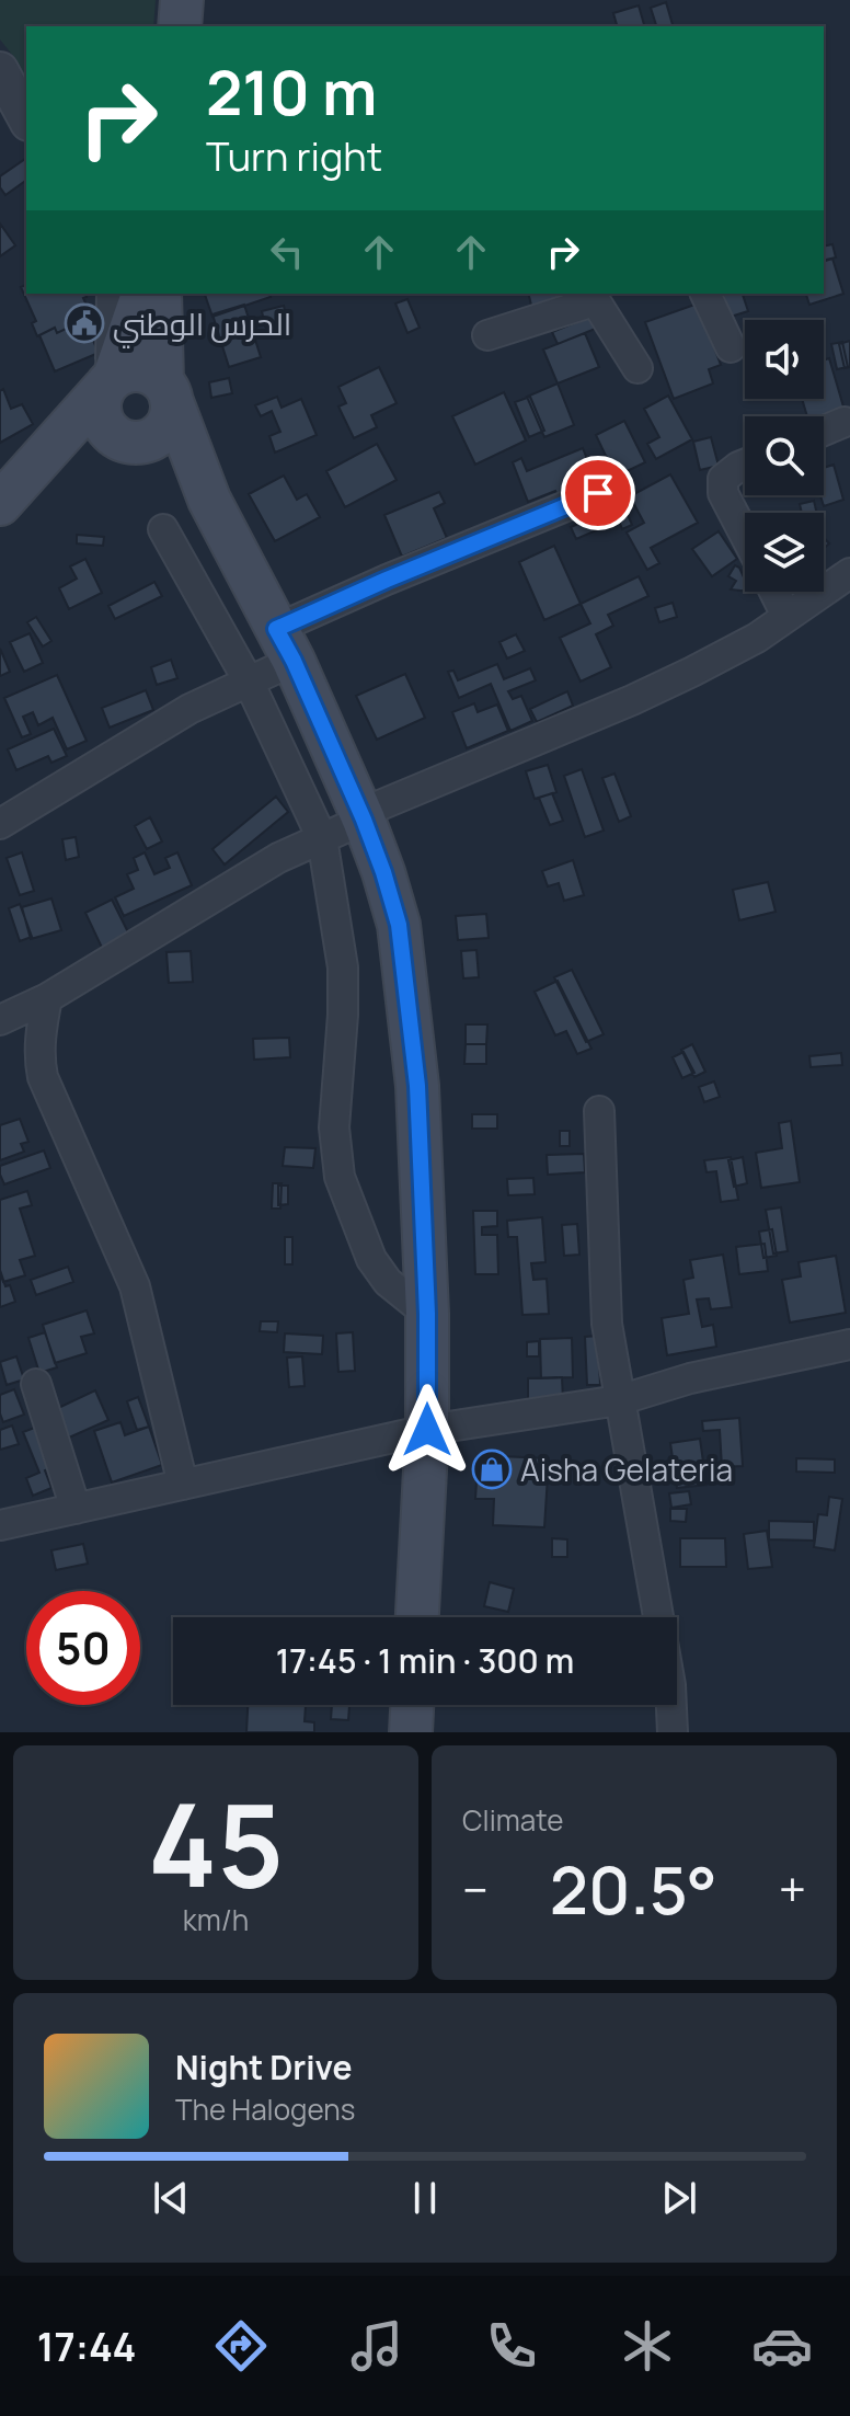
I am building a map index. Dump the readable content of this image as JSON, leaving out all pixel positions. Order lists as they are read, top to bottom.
{
  "places": {
    "public building": ["الحرس الوطني"],
    "shop": ["Aisha Gelateria"]
  },
  "page": {
    "turn": ["210 m", "Turn right"],
    "limit": "50",
    "trip": "17:45 · 1 min · 300 m",
    "tile": [
      ["45", "km/h"],
      "Climate"
    ],
    "heat": ["−", "20.5°", "+"],
    "song": ["Night Drive", "The Halogens"],
    "tabs": "17:44"
  }
}
